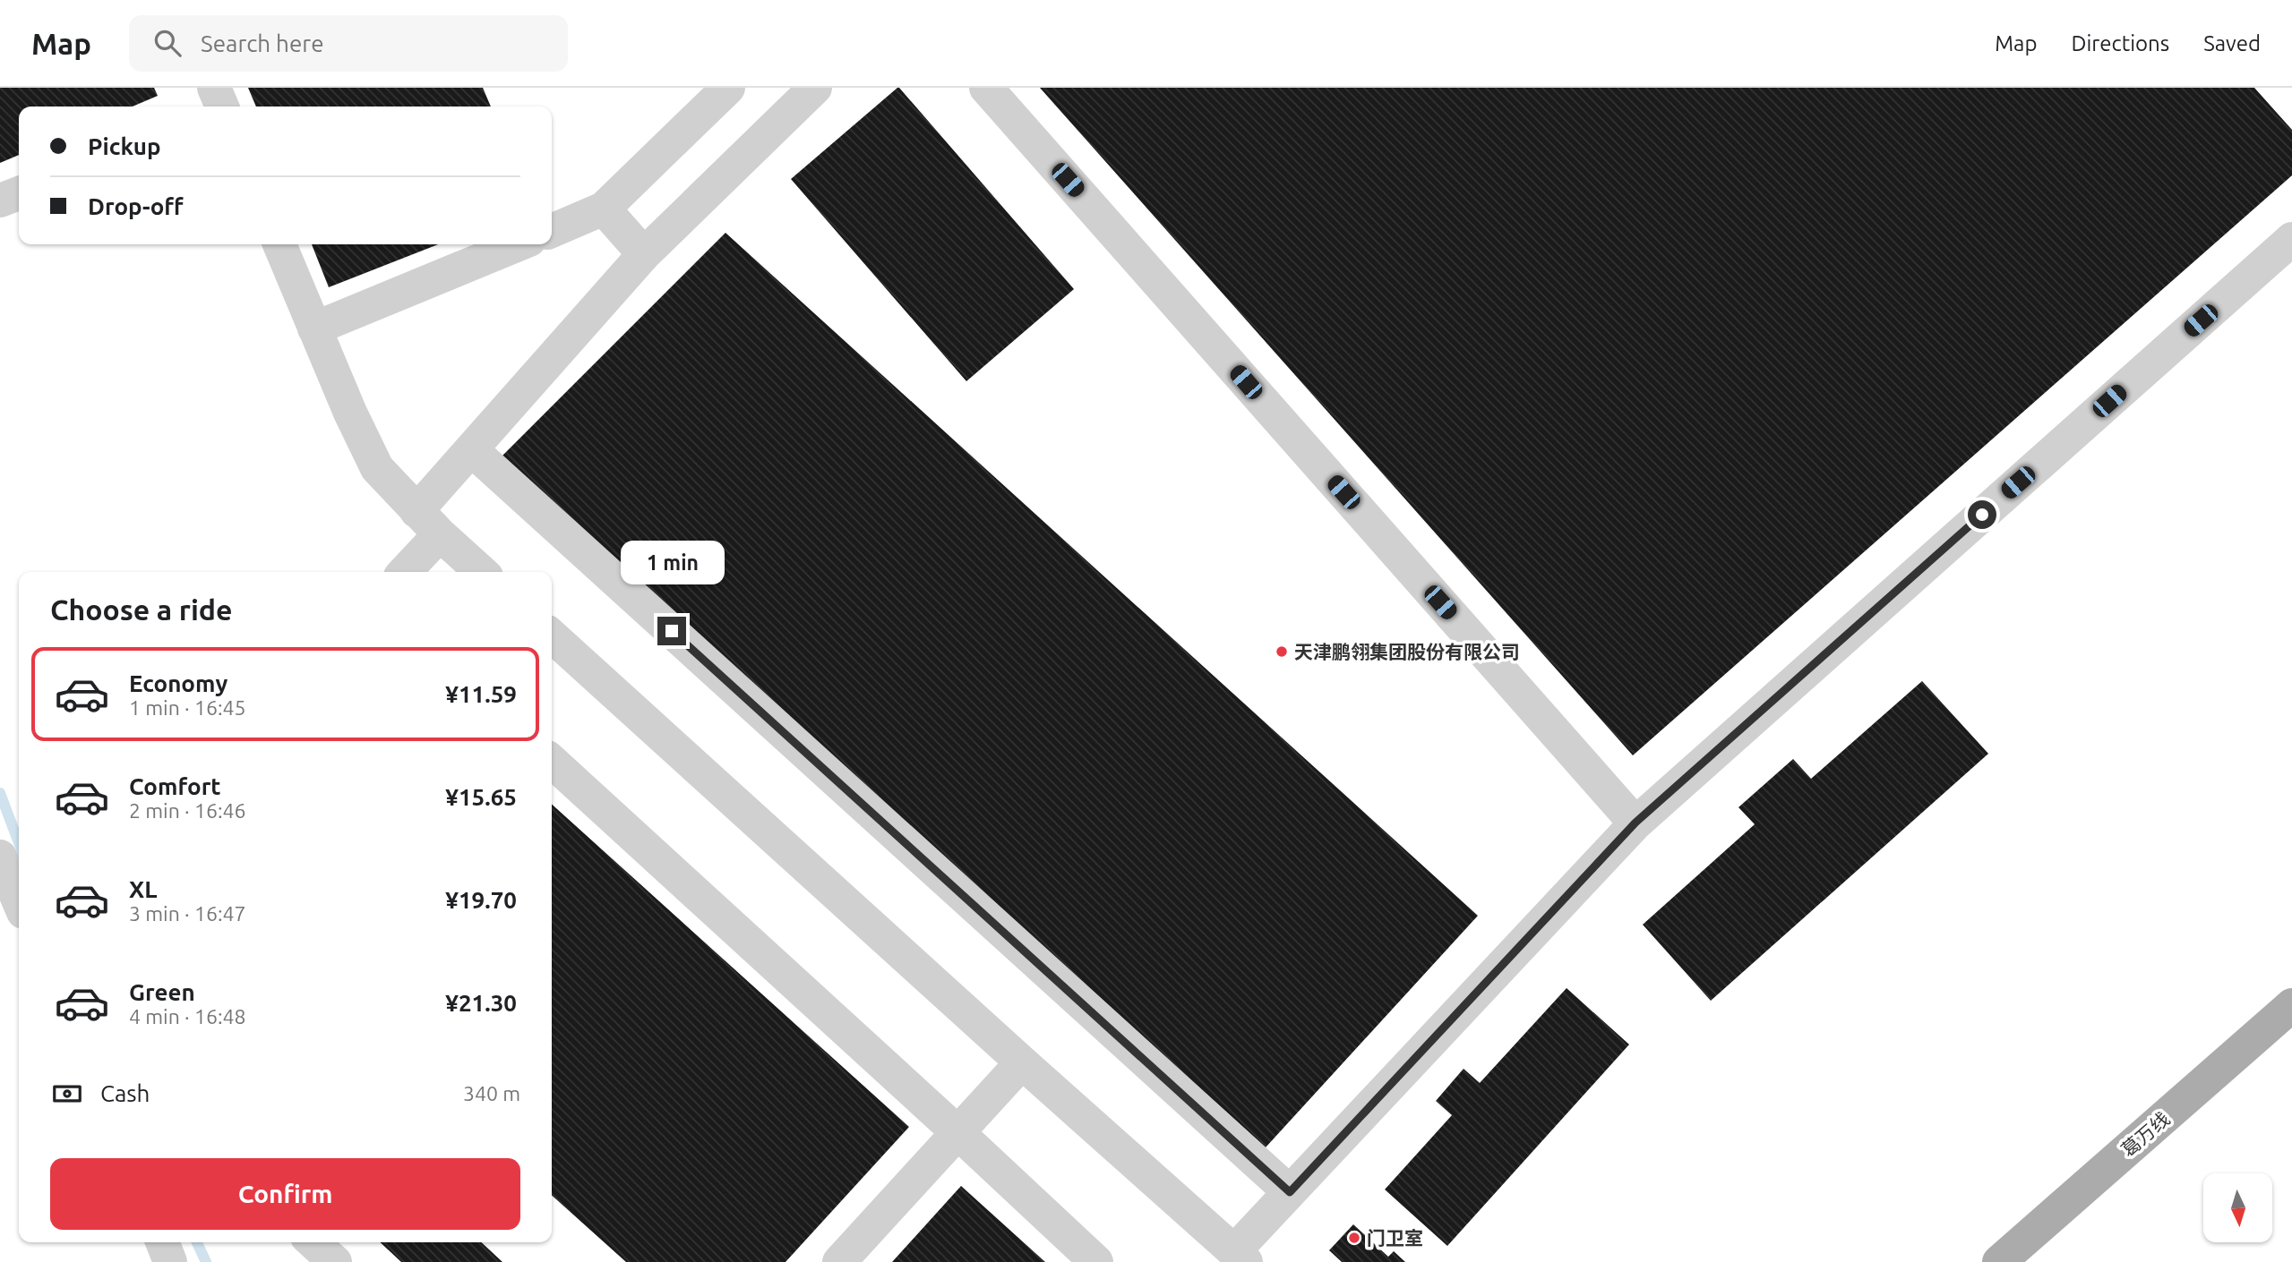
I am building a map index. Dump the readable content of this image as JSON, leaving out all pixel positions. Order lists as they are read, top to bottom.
{
  "streets": {
    "main road": ["葛万线"]
  },
  "places": ["天津鹏翎集团股份有限公司", "门卫室"],
  "north": "bottom",
  "page": {
    "header": "Map",
    "search": "Search here",
    "nav": ["Map", "Directions", "Saved"],
    "banner": ["Pickup", "Drop-off"],
    "bubble": "1 min",
    "heading": "Choose a ride",
    "list": [
      {
        "name": "Economy",
        "note": "1 min · 16:45",
        "value": "¥11.59"
      },
      {
        "name": "Comfort",
        "note": "2 min · 16:46",
        "value": "¥15.65"
      },
      {
        "name": "XL",
        "note": "3 min · 16:47",
        "value": "¥19.70"
      },
      {
        "name": "Green",
        "note": "4 min · 16:48",
        "value": "¥21.30"
      }
    ],
    "pay": ["Cash", "340 m"],
    "buttons": "Confirm"
  }
}
